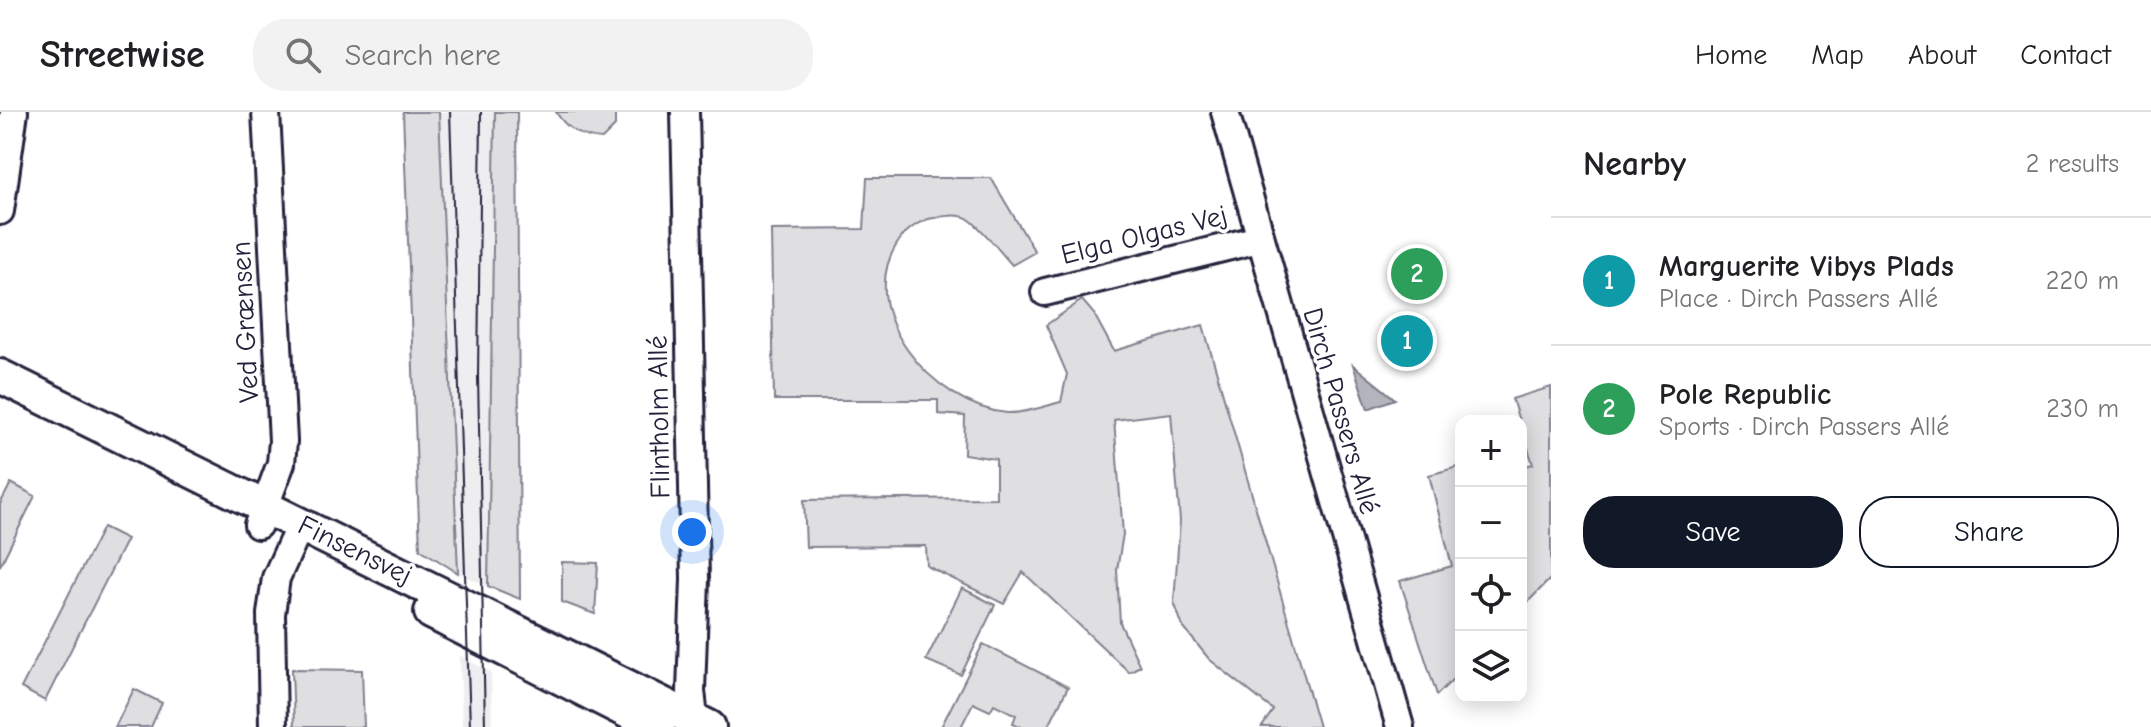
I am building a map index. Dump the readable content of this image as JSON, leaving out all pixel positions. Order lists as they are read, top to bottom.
{
  "streets": {
    "street": [
      "Elga Olgas Vej",
      "Ved Grænsen",
      "Dirch Passers Allé",
      "Flintholm Allé",
      "Finsensvej"
    ]
  },
  "crossings": [
    ["Elga Olgas Vej", "Dirch Passers Allé"],
    ["Ved Grænsen", "Finsensvej"],
    ["Flintholm Allé", "Finsensvej"]
  ],
  "page": {
    "header": "Streetwise",
    "search": "Search here",
    "nav": [
      "Home",
      "Map",
      "About",
      "Contact"
    ],
    "heading": ["Nearby", "2 results"],
    "list": [
      {
        "mark": "1",
        "name": "Marguerite Vibys Plads",
        "note": "Place · Dirch Passers Allé",
        "value": "220 m"
      },
      {
        "mark": "2",
        "name": "Pole Republic",
        "note": "Sports · Dirch Passers Allé",
        "value": "230 m"
      }
    ],
    "pins": ["2", "1"],
    "map_buttons": ["+", "−"],
    "buttons": ["Save", "Share"]
  }
}
